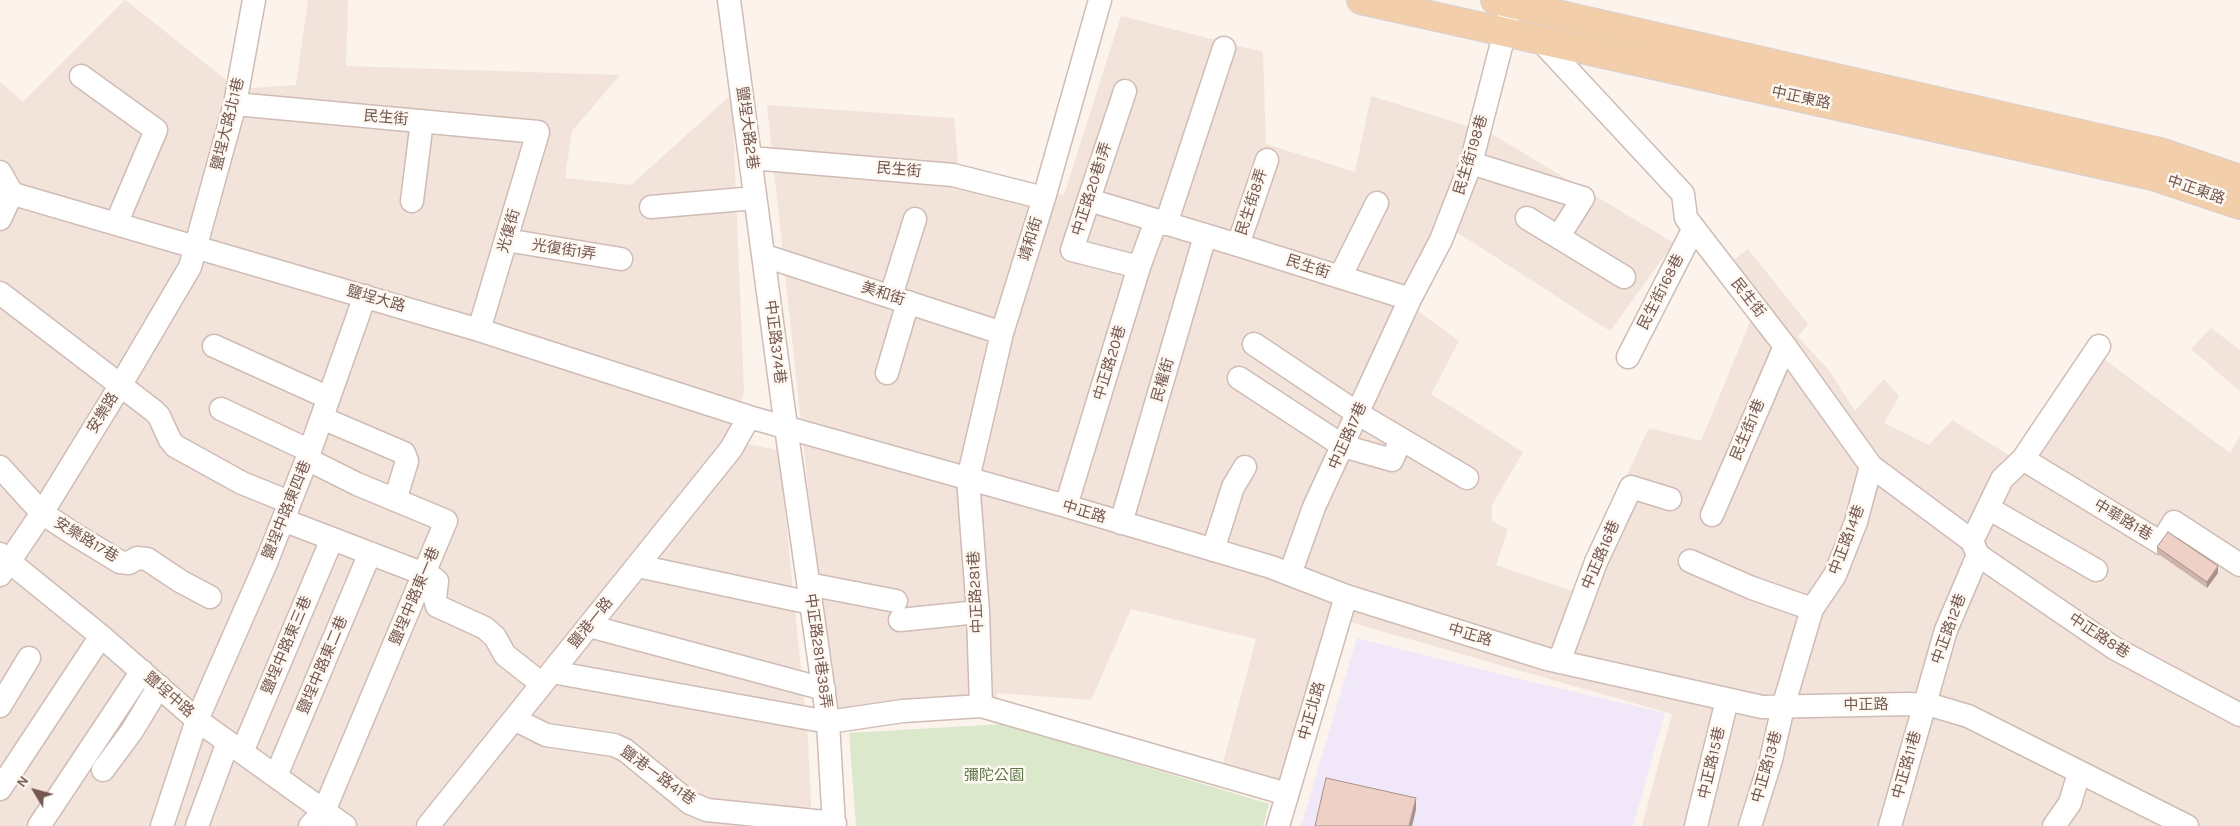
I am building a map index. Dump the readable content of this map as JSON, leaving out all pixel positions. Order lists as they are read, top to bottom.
{
  "streets": {
    "main road": ["中正東路"],
    "street": [
      "民生街",
      "鹽埕大路北1巷",
      "鹽埕大路2巷",
      "民生街198巷",
      "中正路20巷1弄",
      "民生街8弄",
      "光復街",
      "靖和街",
      "光復街1弄",
      "民生街168巷",
      "美和街",
      "鹽埕大路",
      "中正路374巷",
      "中正路20巷",
      "民權街",
      "安樂路",
      "民生街1巷",
      "中正路17巷",
      "鹽埕中路東四巷",
      "中正路",
      "中華路1巷",
      "安樂路17巷",
      "中正路14巷",
      "中正路16巷",
      "中正路281巷",
      "鹽埕中路東一巷",
      "鹽港一路",
      "中正路12巷",
      "中正路8巷",
      "鹽埕中路東三巷",
      "中正路281巷38弄",
      "鹽埕中路東二巷",
      "鹽埕中路",
      "中正北路",
      "中正路15巷",
      "中正路11巷",
      "中正路13巷",
      "鹽港一路41巷"
    ]
  },
  "crossings": [
    ["中正東路", "民生街"],
    ["中正東路", "民生街198巷"],
    ["民生街", "鹽埕大路北1巷"],
    ["民生街", "鹽埕大路2巷"],
    ["民生街", "民生街198巷"],
    ["民生街", "民生街8弄"],
    ["民生街", "光復街"],
    ["民生街", "靖和街"],
    ["民生街", "民生街168巷"],
    ["民生街", "民權街"],
    ["民生街", "民生街1巷"],
    ["民生街", "中正路17巷"],
    ["民生街", "中正路14巷"],
    ["民生街", "中正路12巷"],
    ["民生街", "中正路8巷"],
    ["鹽埕大路北1巷", "鹽埕大路"],
    ["鹽埕大路北1巷", "安樂路"],
    ["鹽埕大路2巷", "美和街"],
    ["鹽埕大路2巷", "中正路374巷"],
    ["民生街198巷", "中正路17巷"],
    ["中正路20巷1弄", "中正路20巷"],
    ["光復街", "光復街1弄"],
    ["光復街", "鹽埕大路"],
    ["靖和街", "美和街"],
    ["靖和街", "中正路"],
    ["靖和街", "中正路281巷"],
    ["美和街", "中正路374巷"],
    ["鹽埕大路", "安樂路"],
    ["鹽埕大路", "鹽埕中路東四巷"],
    ["鹽埕大路", "中正路"],
    ["鹽埕大路", "鹽港一路"],
    ["中正路374巷", "中正路"],
    ["中正路374巷", "中正路281巷38弄"],
    ["中正路20巷", "中正路"],
    ["民權街", "中正路"],
    ["安樂路", "安樂路17巷"],
    ["安樂路", "鹽埕中路"],
    ["中正路17巷", "中正路"],
    ["鹽埕中路東四巷", "鹽埕中路東一巷"],
    ["鹽埕中路東四巷", "鹽埕中路"],
    ["中正路", "中正路14巷"],
    ["中正路", "中正路16巷"],
    ["中正路", "中正路281巷"],
    ["中正路", "鹽港一路"],
    ["中正路", "中正路12巷"],
    ["中正路", "中正路281巷38弄"],
    ["中正路", "中正北路"],
    ["中正路", "中正路15巷"],
    ["中正路", "中正路11巷"],
    ["中正路", "中正路13巷"],
    ["中華路1巷", "中正路12巷"],
    ["中正路14巷", "中正路13巷"],
    ["中正路281巷", "中正路281巷38弄"],
    ["鹽埕中路東一巷", "鹽埕中路"],
    ["鹽港一路", "鹽港一路41巷"],
    ["中正路12巷", "中正路8巷"],
    ["中正路12巷", "中正路11巷"],
    ["鹽埕中路東三巷", "鹽埕中路"],
    ["中正路281巷38弄", "中正北路"],
    ["鹽埕中路東二巷", "鹽埕中路"]
  ],
  "parks": ["彌陀公園"],
  "north": "top left"
}
